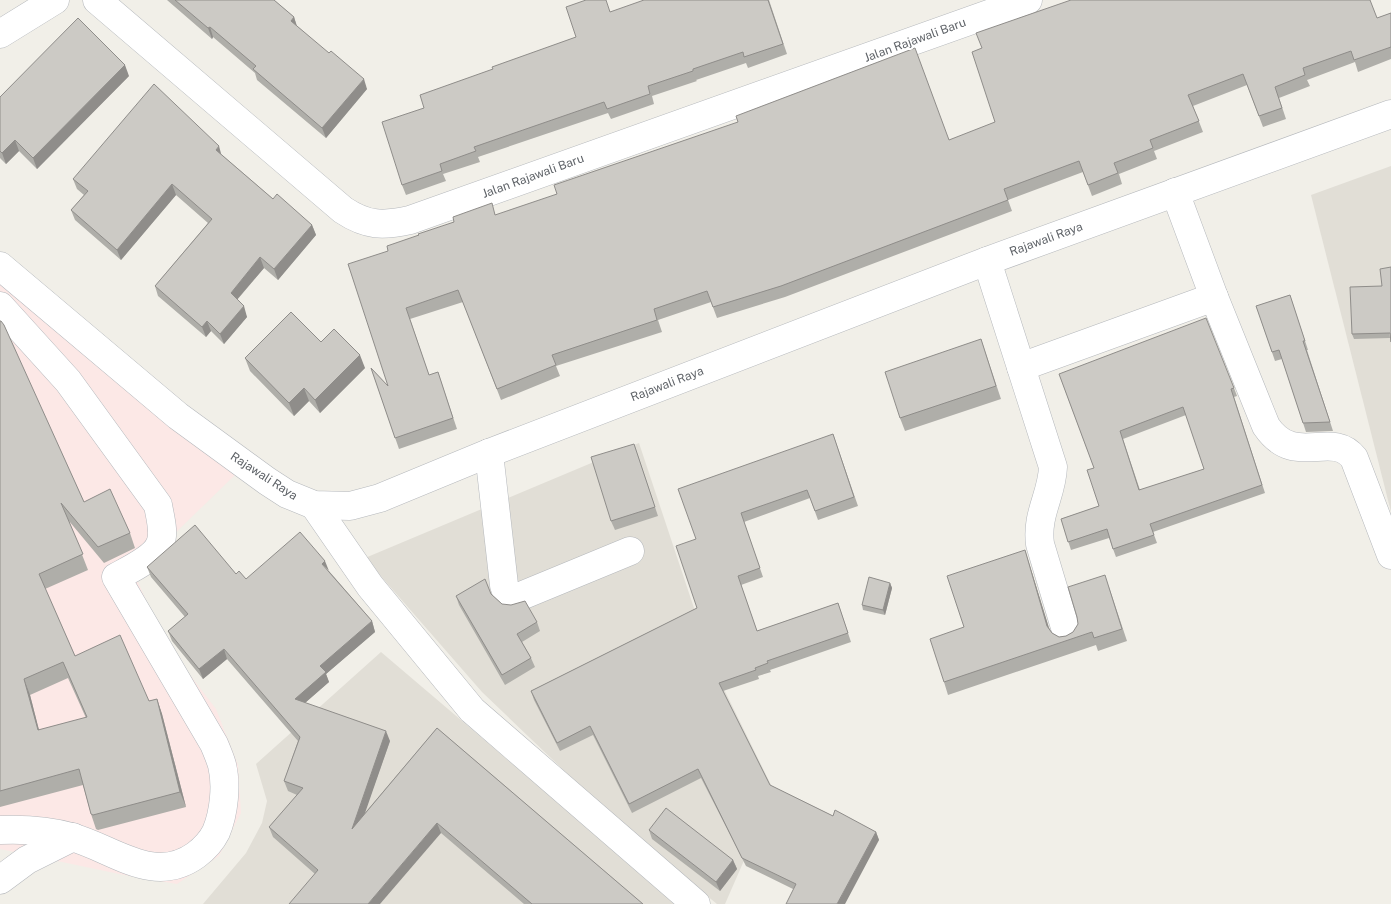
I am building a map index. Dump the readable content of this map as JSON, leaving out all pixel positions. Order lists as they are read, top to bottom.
{
  "streets": {
    "street": ["Jalan Rajawali Baru", "Rajawali Raya"]
  }
}
